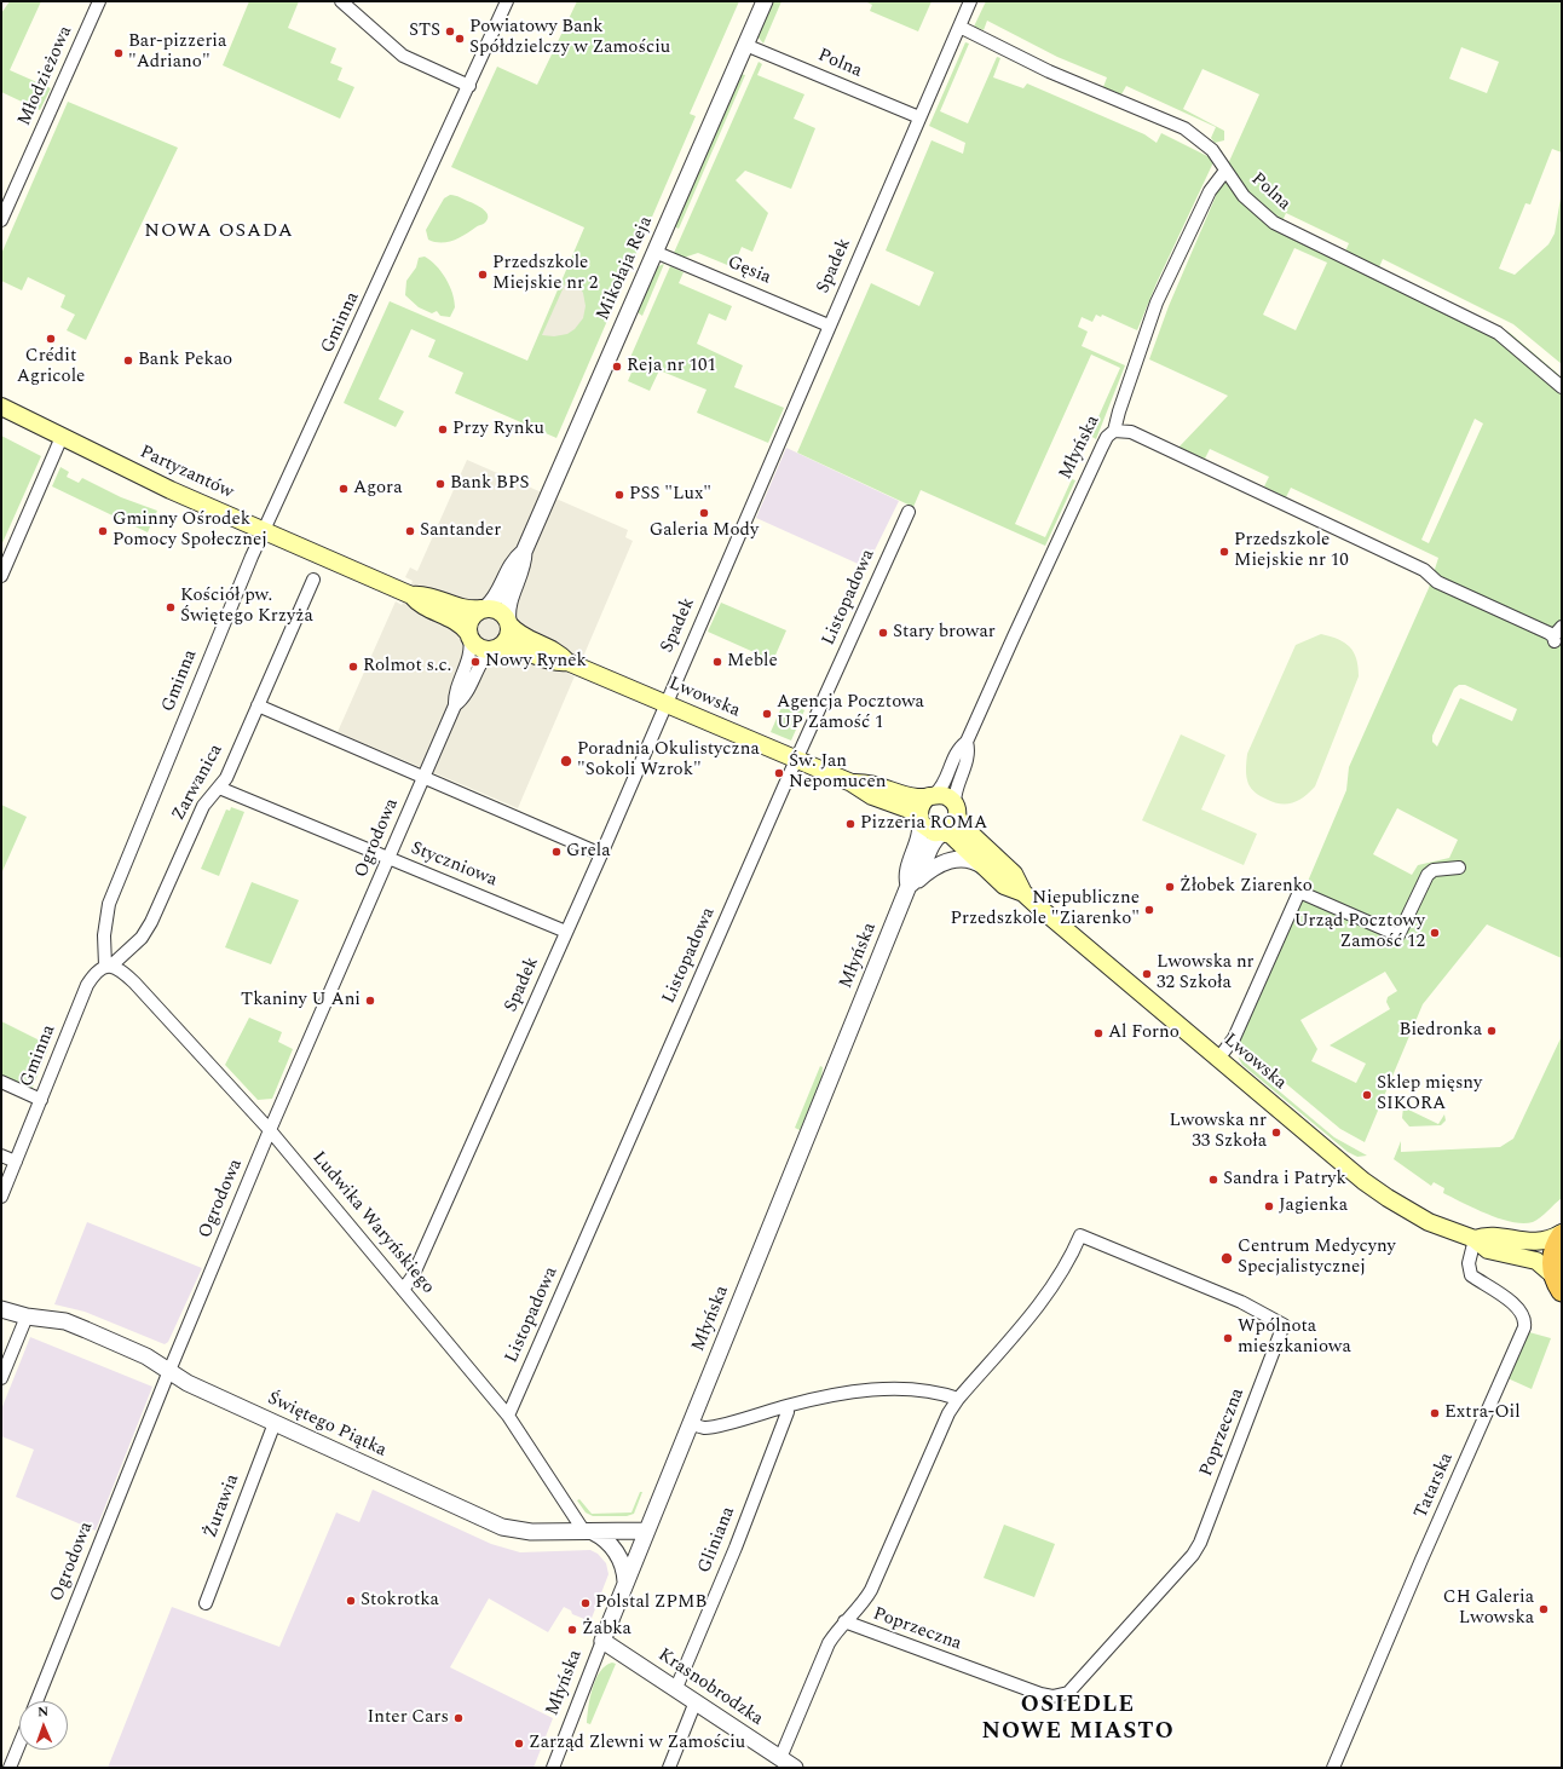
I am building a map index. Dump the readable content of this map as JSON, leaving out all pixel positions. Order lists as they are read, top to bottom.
{
  "streets": {
    "main road": ["Partyzantów", "Lwowska"],
    "street": [
      "Polna",
      "Młodzieżowa",
      "Spadek",
      "Mikołaja Reja",
      "Gęsia",
      "Gminna",
      "Młyńska",
      "Listopadowa",
      "Zarwanica",
      "Ogrodowa",
      "Styczniowa",
      "Ludwika Waryńskiego",
      "Świętego Piątka",
      "Poprzeczna",
      "Tatarska",
      "Żurawia",
      "Gliniana",
      "Krasnobrodzka"
    ]
  },
  "crossings": [
    ["Polna", "Spadek"],
    ["Polna", "Mikołaja Reja"],
    ["Polna", "Młyńska"],
    ["Spadek", "Gęsia"],
    ["Spadek", "Lwowska"],
    ["Spadek", "Styczniowa"],
    ["Spadek", "Ludwika Waryńskiego"],
    ["Mikołaja Reja", "Gęsia"],
    ["Mikołaja Reja", "Partyzantów"],
    ["Mikołaja Reja", "Lwowska"],
    ["Mikołaja Reja", "Ogrodowa"],
    ["Gminna", "Partyzantów"],
    ["Gminna", "Zarwanica"],
    ["Gminna", "Ludwika Waryńskiego"],
    ["Młyńska", "Lwowska"],
    ["Młyńska", "Świętego Piątka"],
    ["Młyńska", "Krasnobrodzka"],
    ["Partyzantów", "Lwowska"],
    ["Partyzantów", "Ogrodowa"],
    ["Listopadowa", "Lwowska"],
    ["Listopadowa", "Ludwika Waryńskiego"],
    ["Lwowska", "Ogrodowa"],
    ["Lwowska", "Tatarska"],
    ["Zarwanica", "Styczniowa"],
    ["Zarwanica", "Ludwika Waryńskiego"],
    ["Ogrodowa", "Styczniowa"],
    ["Ogrodowa", "Ludwika Waryńskiego"],
    ["Ogrodowa", "Świętego Piątka"],
    ["Ludwika Waryńskiego", "Świętego Piątka"],
    ["Świętego Piątka", "Żurawia"],
    ["Poprzeczna", "Krasnobrodzka"],
    ["Gliniana", "Krasnobrodzka"]
  ],
  "districts": ["NOWA OSADA", "OSIEDLE NOWE MIASTO"],
  "places": [
    "STS",
    "Powiatowy Bank Spółdzielczy w Zamościu",
    "Bar-pizzeria \"Adriano\"",
    "Przedszkole Miejskie nr 2",
    "Crédit Agricole",
    "Bank Pekao",
    "Reja nr 101",
    "Przy Rynku",
    "Bank BPS",
    "Agora",
    "PSS \"Lux\"",
    "Galeria Mody",
    "Gminny Ośrodek Pomocy Społecznej",
    "Santander",
    "Przedszkole Miejskie nr 10",
    "Kościół pw. Świętego Krzyża",
    "Stary browar",
    "Nowy Rynek",
    "Meble",
    "Rolmot s.c.",
    "Agencja Pocztowa UP Zamość 1",
    "Poradnia Okulistyczna \"Sokoli Wzrok\"",
    "Św. Jan Nepomucen",
    "Pizzeria ROMA",
    "Grela",
    "Żłobek Ziarenko",
    "Niepubliczne Przedszkole \"Ziarenko\"",
    "Urząd Pocztowy Zamość 12",
    "Lwowska nr 32 Szkoła",
    "Tkaniny U Ani",
    "Biedronka",
    "Al Forno",
    "Sklep mięsny SIKORA",
    "Lwowska nr 33 Szkoła",
    "Sandra i Patryk",
    "Jagienka",
    "Centrum Medycyny Specjalistycznej",
    "Wpólnota mieszkaniowa",
    "Extra-Oil",
    "Stokrotka",
    "Polstal ZPMB",
    "CH Galeria Lwowska",
    "Żabka",
    "Inter Cars",
    "Zarząd Zlewni w Zamościu"
  ],
  "north": "top"
}
